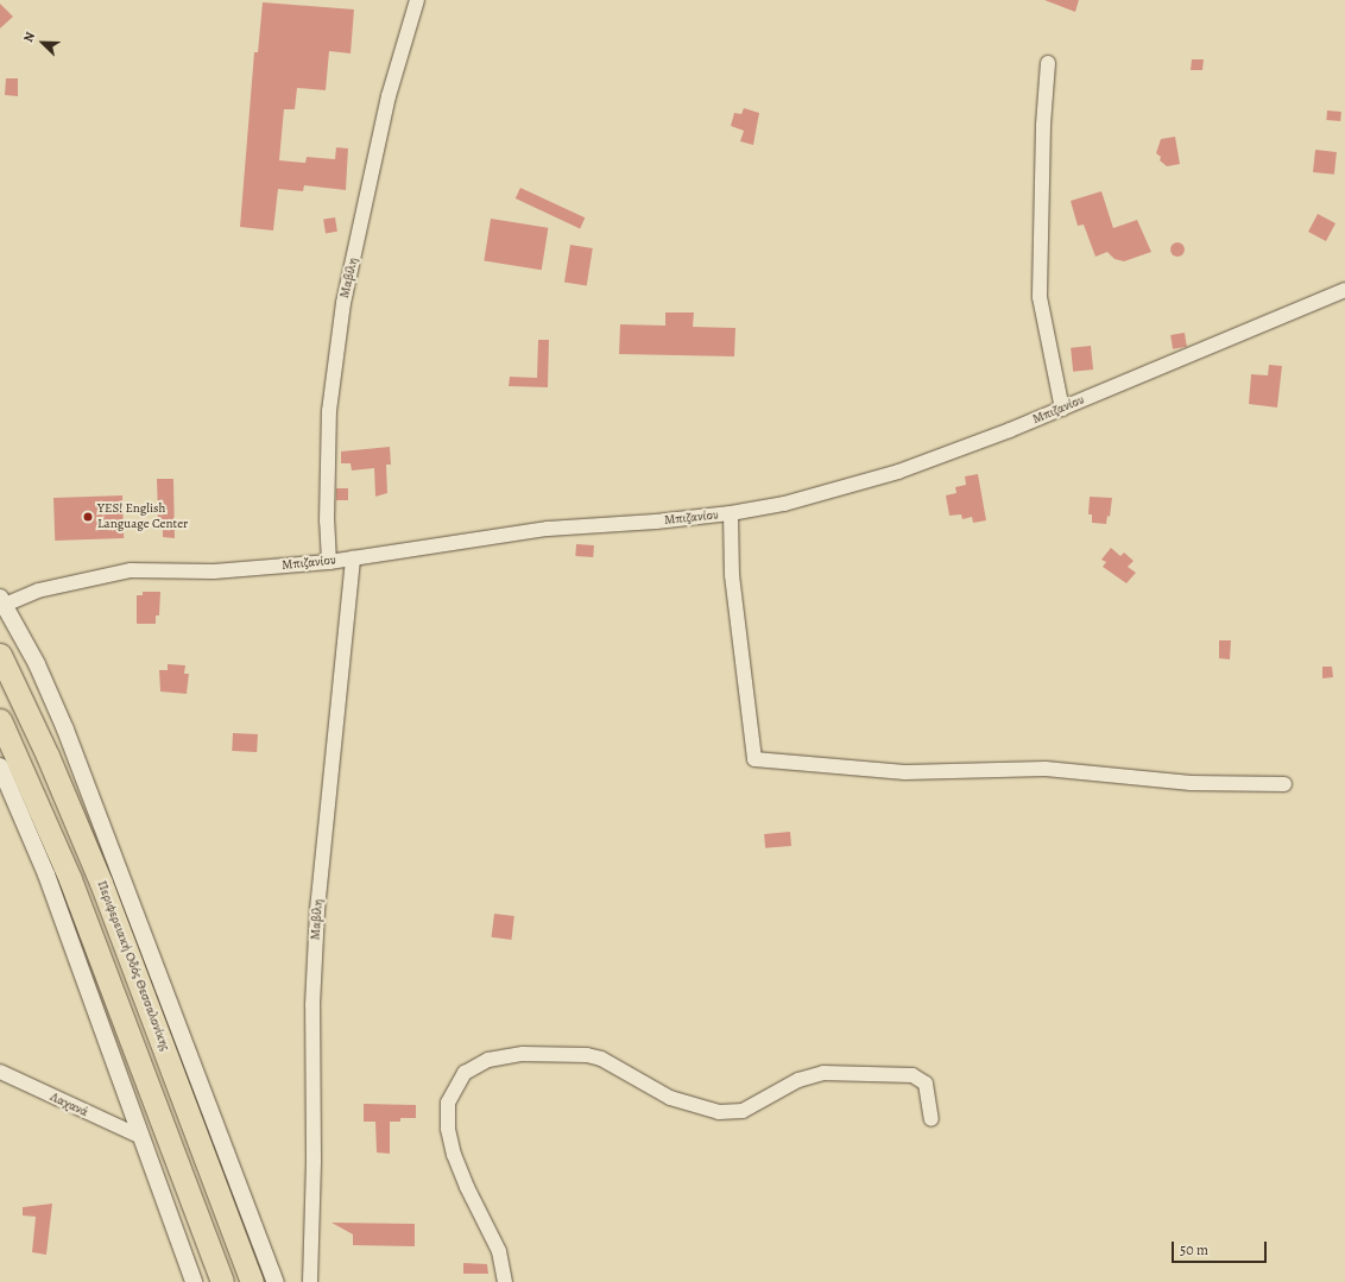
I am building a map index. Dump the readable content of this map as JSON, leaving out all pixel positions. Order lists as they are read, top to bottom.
{
  "streets": {
    "highway": ["Περιφερειακή Οδός Θεσσαλονίκης"],
    "street": ["Μαβίλη", "Μπιζανίου", "Λαχανά"]
  },
  "crossings": [
    ["Μαβίλη", "Μπιζανίου"]
  ],
  "places": ["YES! English Language Center"],
  "scale_bar": "50 m",
  "north": "top left"
}
